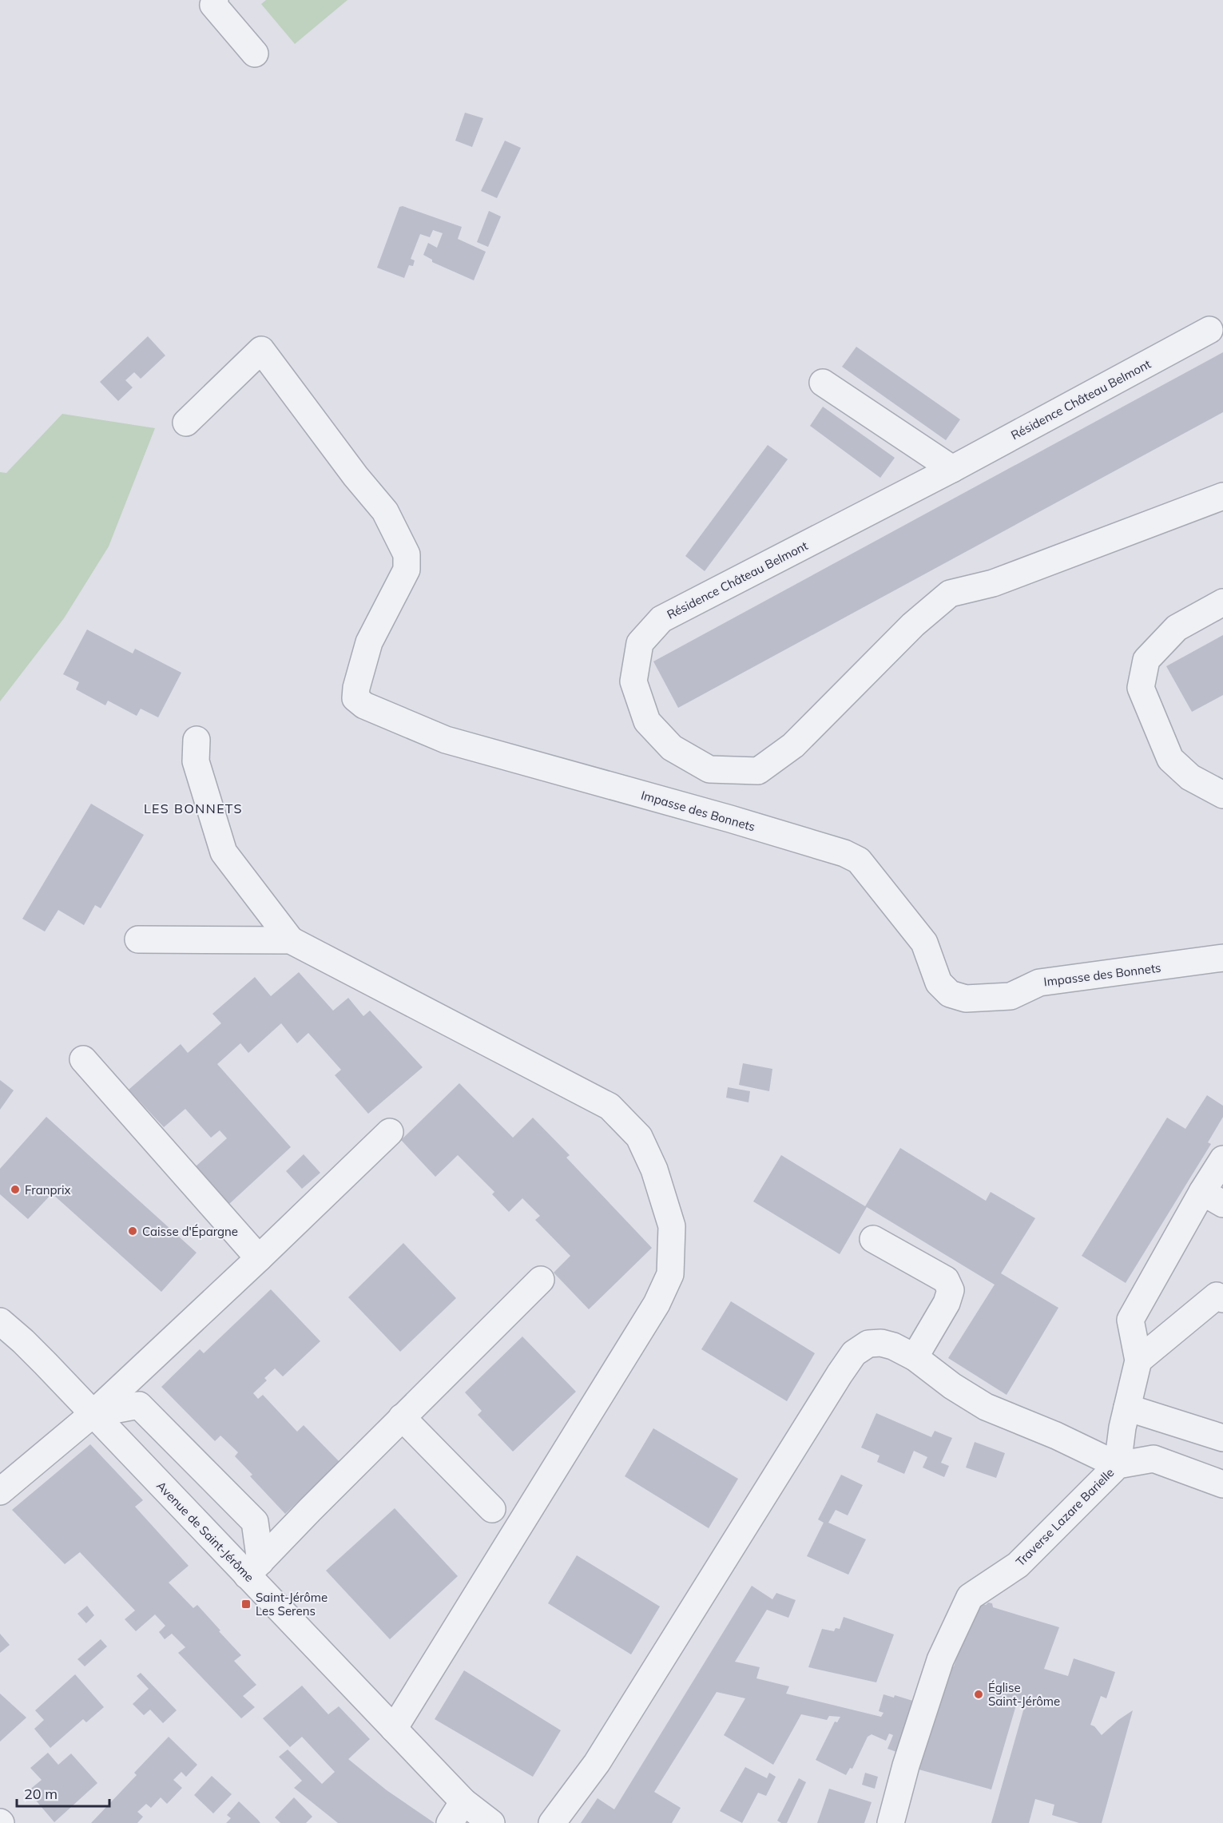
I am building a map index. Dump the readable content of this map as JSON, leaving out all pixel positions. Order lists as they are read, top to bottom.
{
  "streets": {
    "street": [
      "Résidence Château Belmont",
      "Impasse des Bonnets",
      "Traverse Lazare Barielle",
      "Avenue de Saint-Jérôme"
    ]
  },
  "districts": ["LES BONNETS"],
  "places": {
    "other": ["Franprix", "Caisse d'Épargne", "Église Saint-Jérôme"],
    "transit": ["Saint-Jérôme Les Serens"]
  },
  "scale_bar": "20 m"
}
